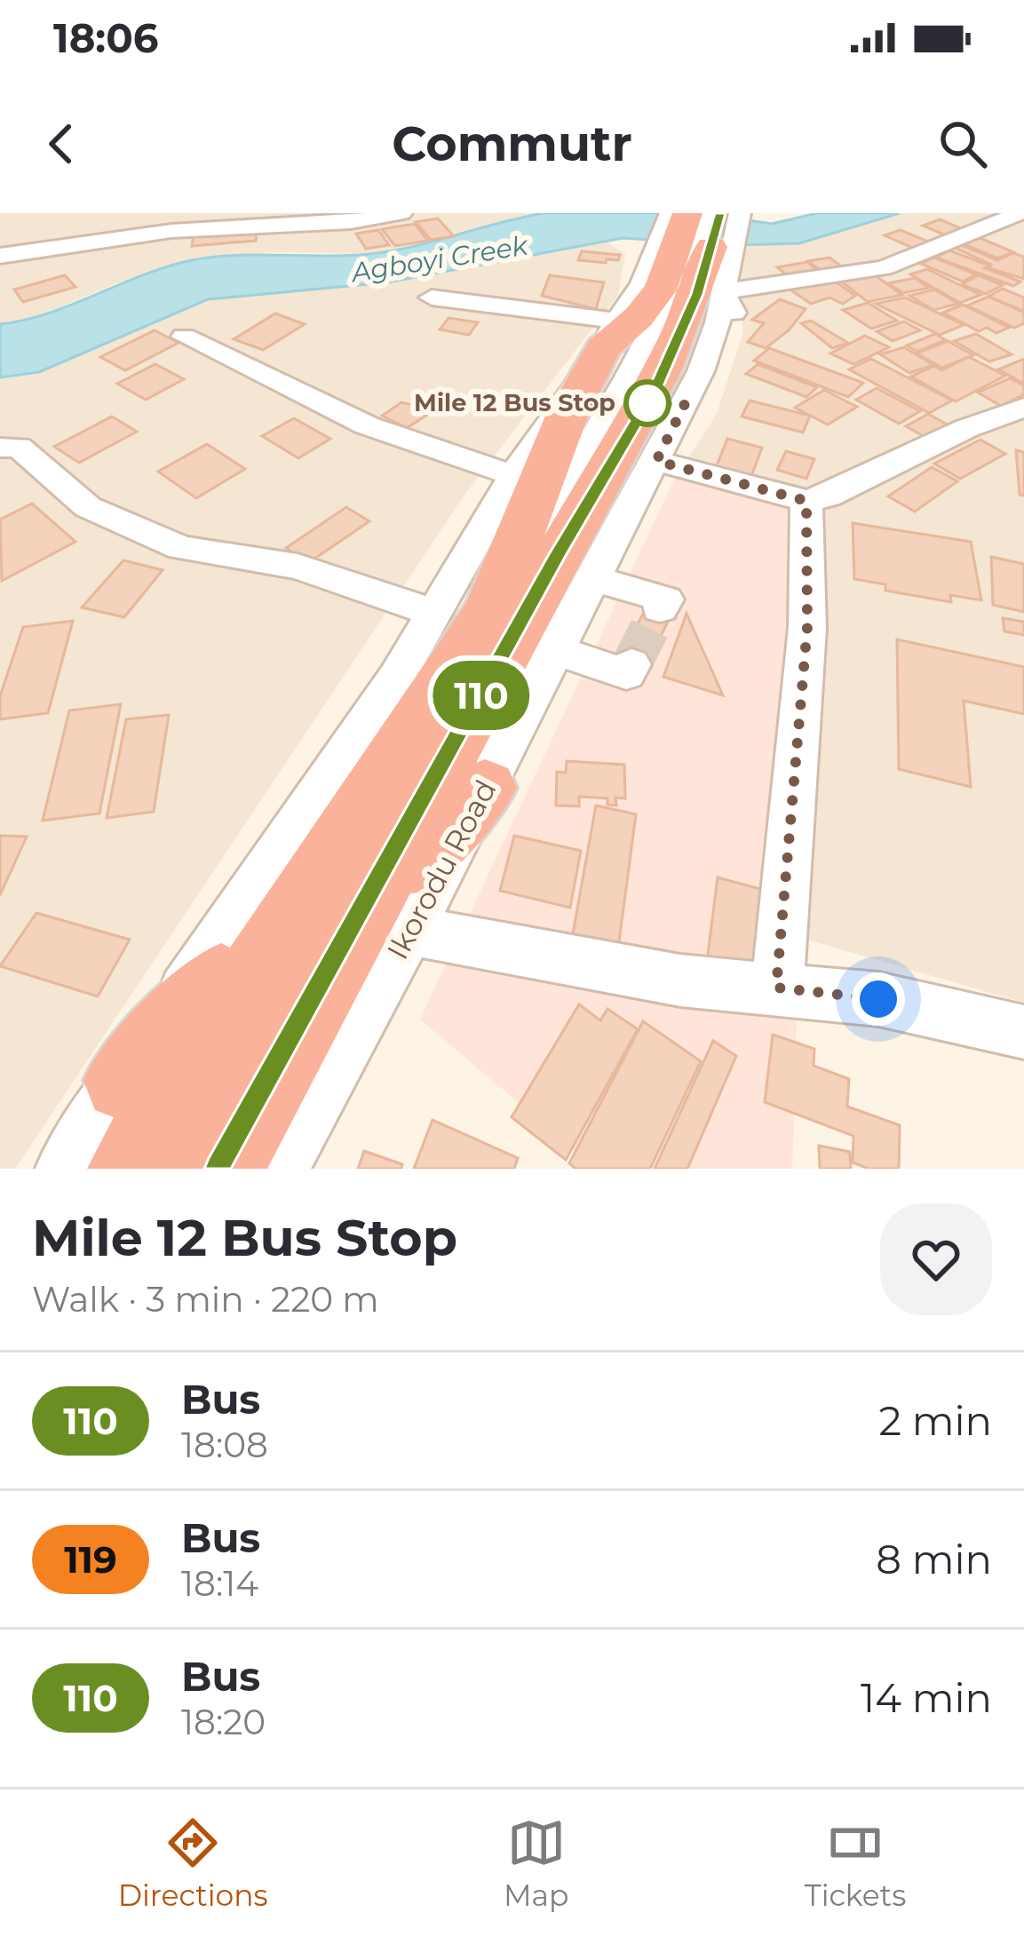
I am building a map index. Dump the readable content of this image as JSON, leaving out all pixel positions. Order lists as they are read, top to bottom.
{
  "streets": {
    "highway": ["Ikorodu Road"]
  },
  "water": ["Agboyi Creek"],
  "places": ["Mile 12 Bus Stop"],
  "lines": ["bus line 110"],
  "page": {
    "status": "18:06",
    "header": "Commutr",
    "on_map": "110",
    "heading": ["Mile 12 Bus Stop", "Walk · 3 min · 220 m"],
    "list": [
      {
        "mark": "110",
        "name": "Bus",
        "note": "18:08",
        "value": "2 min"
      },
      {
        "mark": "119",
        "name": "Bus",
        "note": "18:14",
        "value": "8 min"
      },
      {
        "mark": "110",
        "name": "Bus",
        "note": "18:20",
        "value": "14 min"
      }
    ],
    "tabs": ["Directions", "Map", "Tickets"]
  }
}
